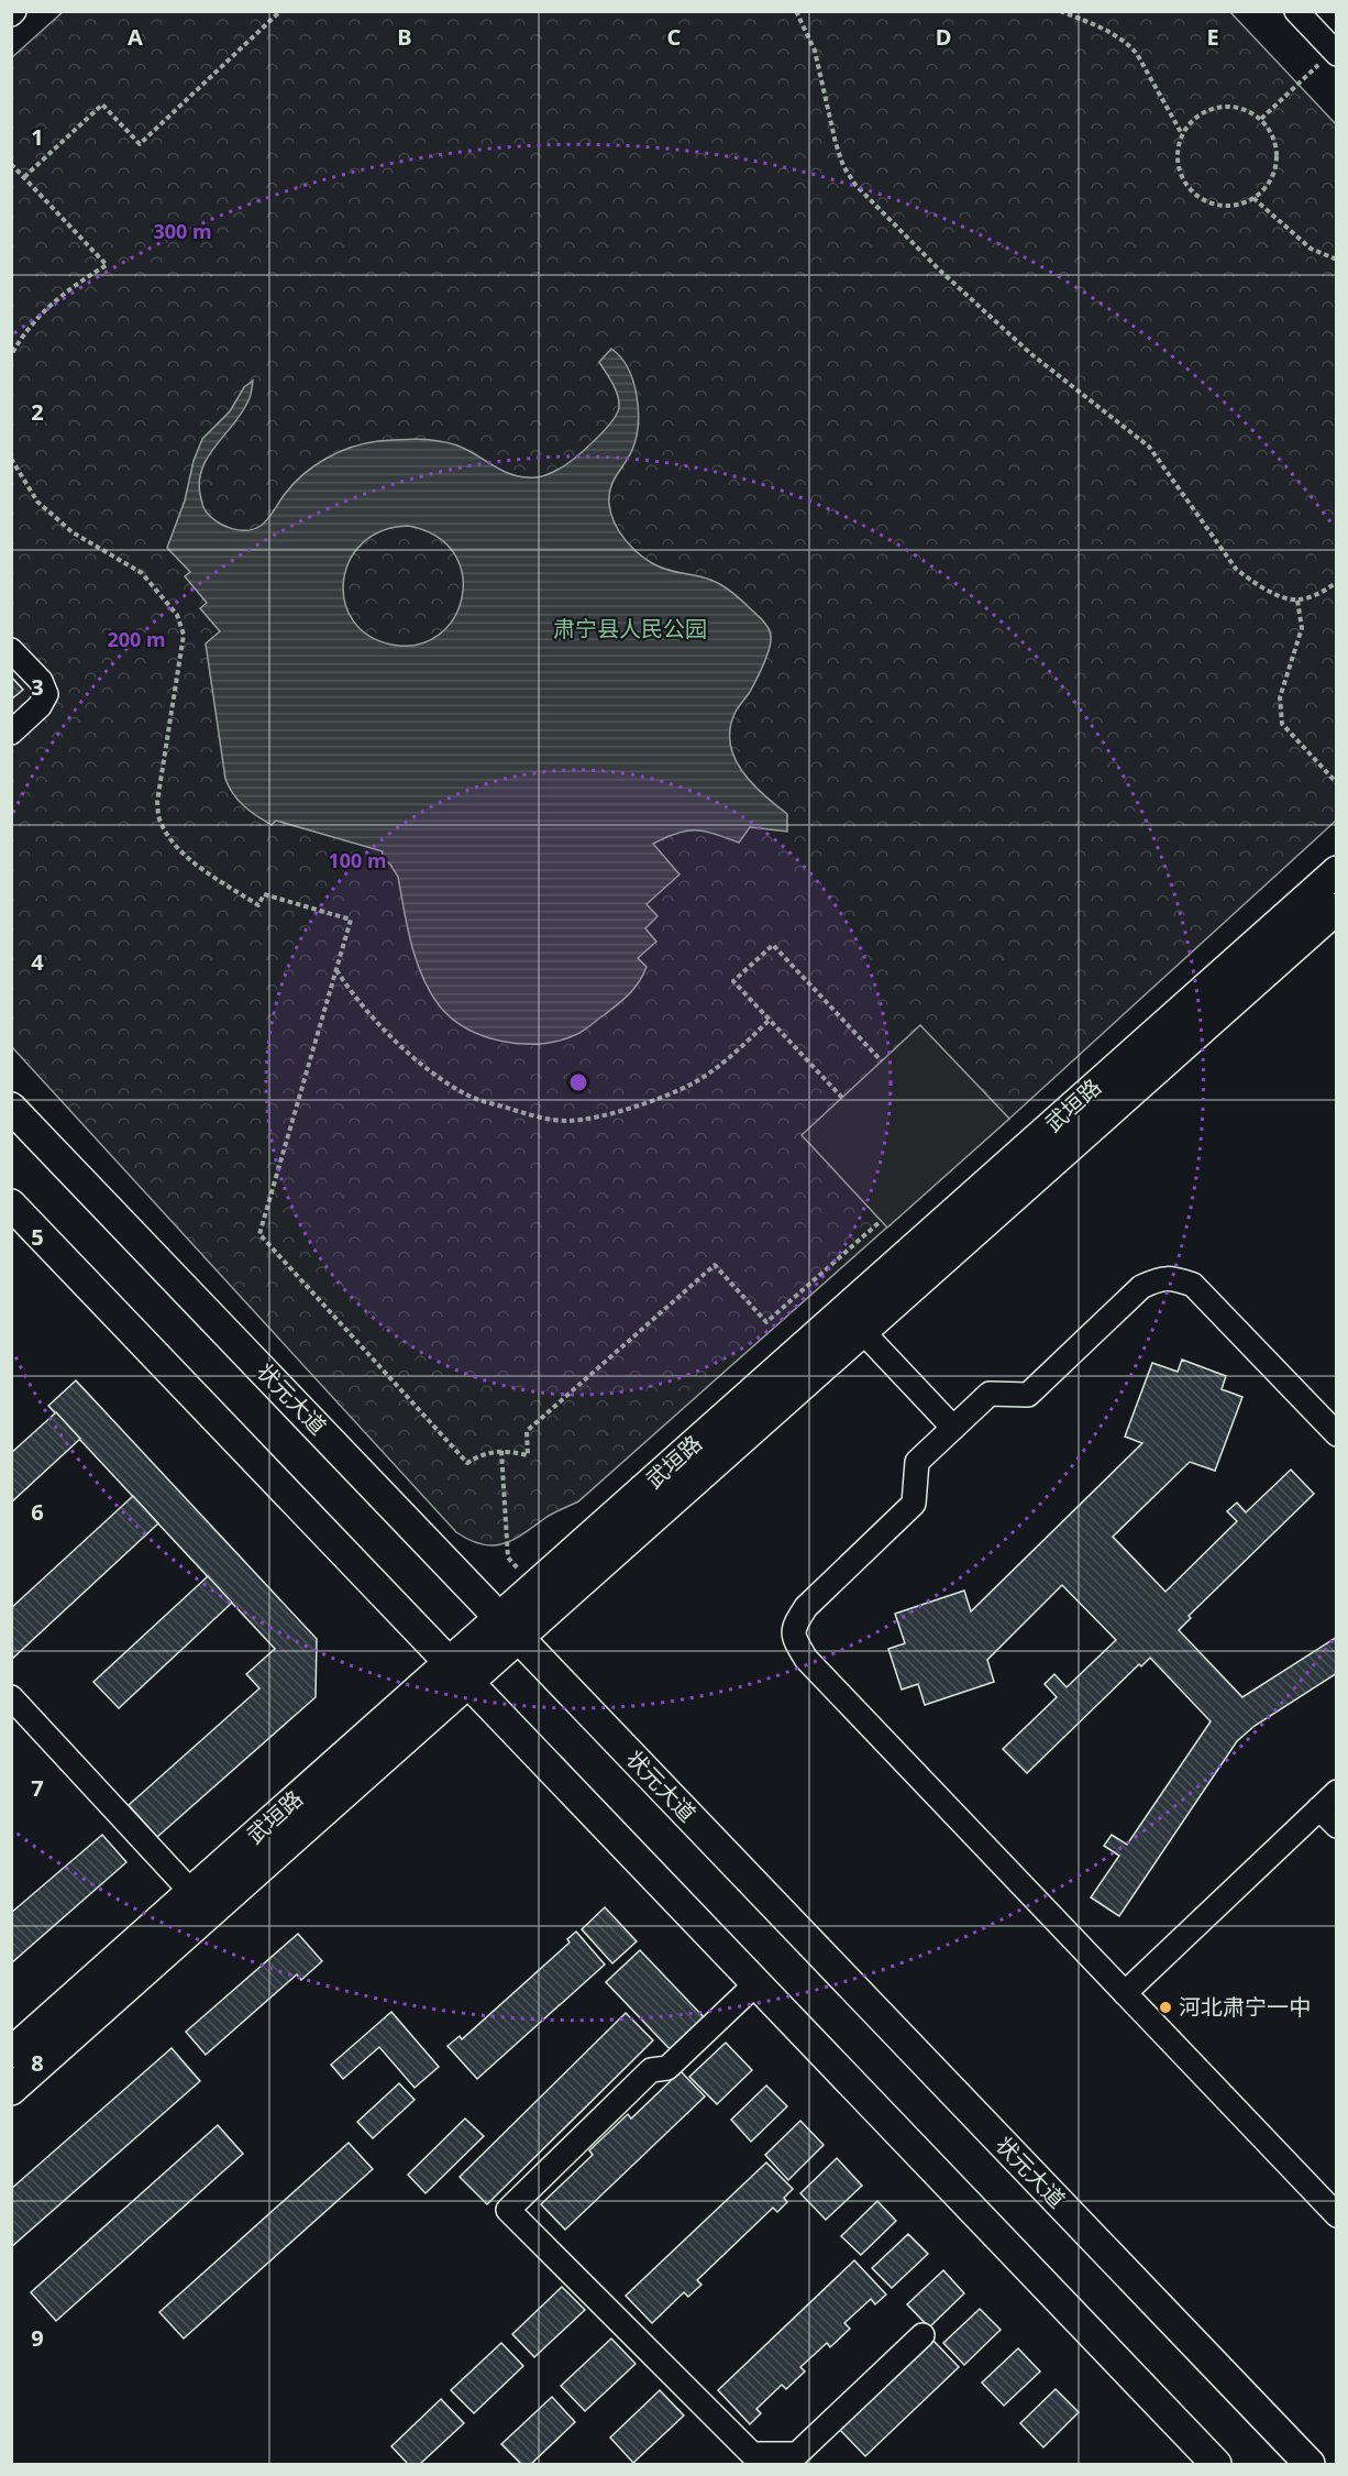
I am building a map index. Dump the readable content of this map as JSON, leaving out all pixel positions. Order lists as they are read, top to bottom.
{
  "streets": {
    "main road": ["武垣路", "状元大道"]
  },
  "crossings": [
    ["武垣路", "状元大道"]
  ],
  "parks": ["肃宁县人民公园"],
  "places": ["河北肃宁一中"],
  "grid": {
    "columns": [
      "A",
      "B",
      "C",
      "D",
      "E"
    ],
    "rows": [
      "1",
      "2",
      "3",
      "4",
      "5",
      "6",
      "7",
      "8",
      "9"
    ]
  },
  "rings": ["300 m", "200 m", "100 m"]
}
